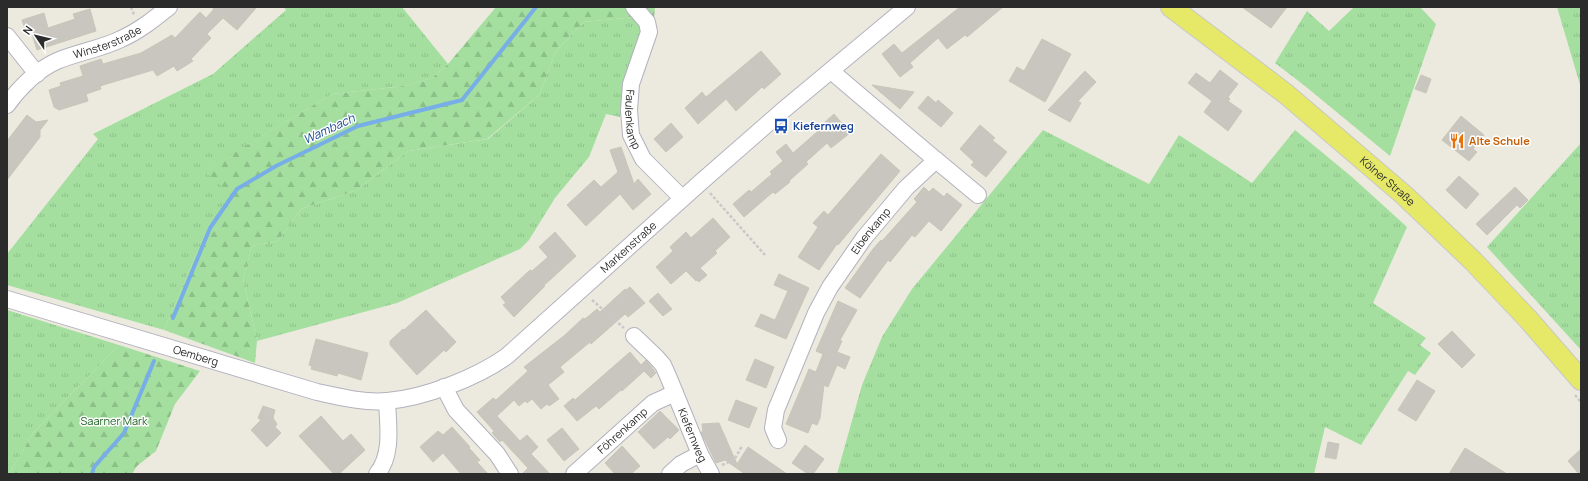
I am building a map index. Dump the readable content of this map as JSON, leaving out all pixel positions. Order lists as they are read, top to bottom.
{
  "streets": {
    "main road": ["Kölner Straße"],
    "street": [
      "Winsterstraße",
      "Faulenkamp",
      "Eibenkamp",
      "Markenstraße",
      "Oemberg",
      "Föhrenkamp",
      "Kiefernweg"
    ]
  },
  "crossings": [
    ["Faulenkamp", "Markenstraße"],
    ["Markenstraße", "Oemberg"],
    ["Föhrenkamp", "Kiefernweg"]
  ],
  "water": ["Wambach"],
  "parks": ["Saarner Mark"],
  "places": {
    "bus stop": ["Kiefernweg"],
    "restaurant": ["Alte Schule"]
  },
  "north": "top left"
}
